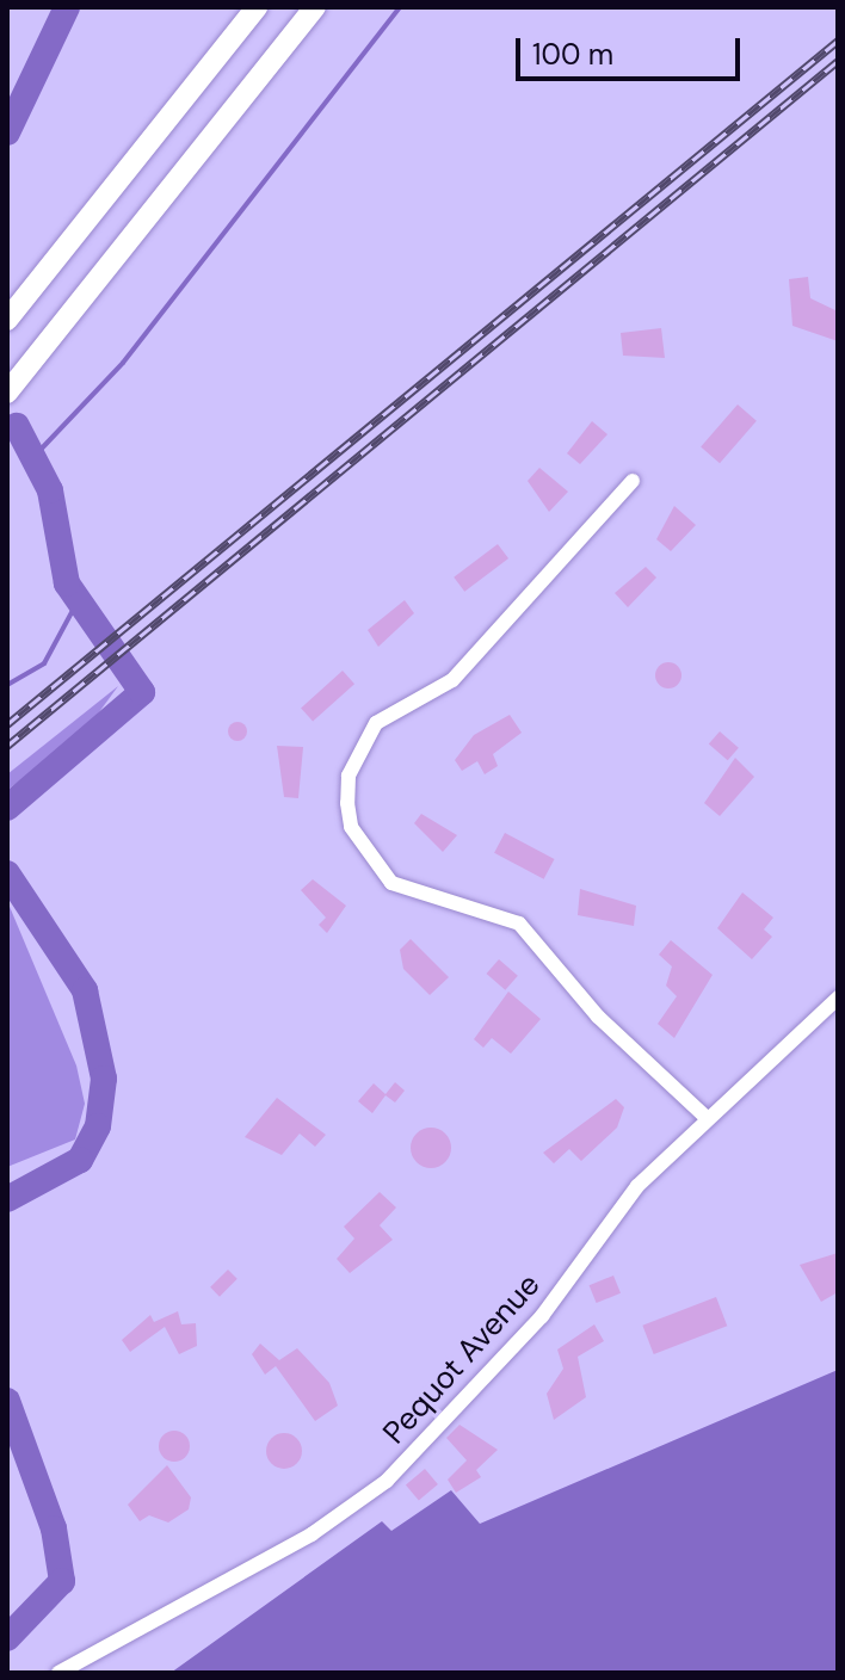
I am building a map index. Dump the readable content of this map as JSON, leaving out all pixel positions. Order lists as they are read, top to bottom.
{
  "streets": {
    "street": ["Pequot Avenue"]
  },
  "scale_bar": "100 m"
}
